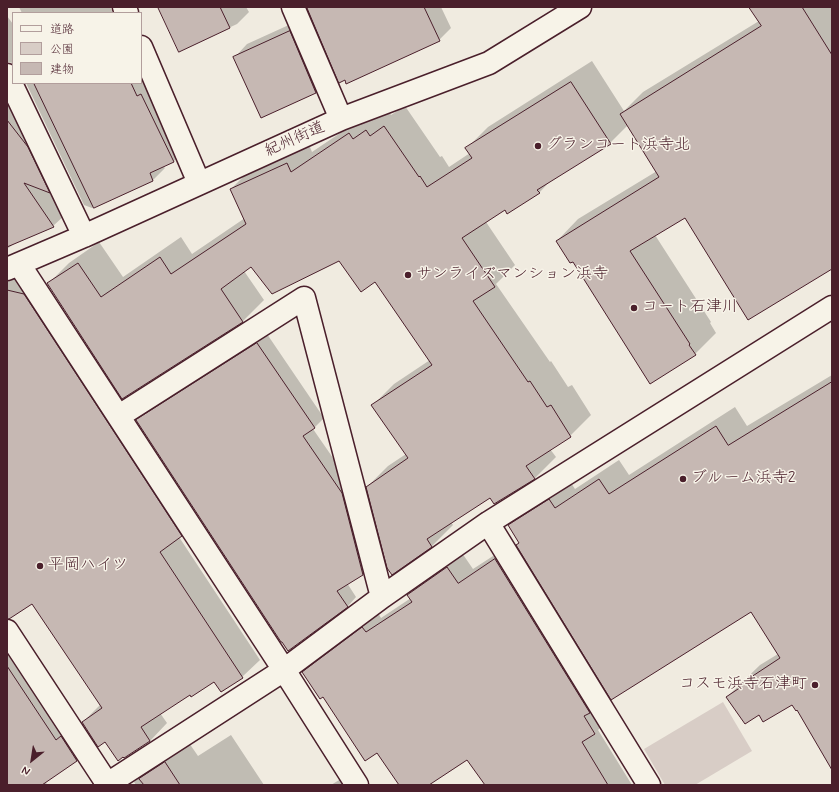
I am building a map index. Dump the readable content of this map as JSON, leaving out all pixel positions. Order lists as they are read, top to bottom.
{
  "streets": {
    "street": ["紀州街道"]
  },
  "places": [
    "グランコート浜寺北",
    "サンライズマンション浜寺",
    "コート石津川",
    "ブルーム浜寺2",
    "平岡ハイツ",
    "コスモ浜寺石津町"
  ],
  "legend": ["道路", "公園", "建物"],
  "north": "bottom left"
}
